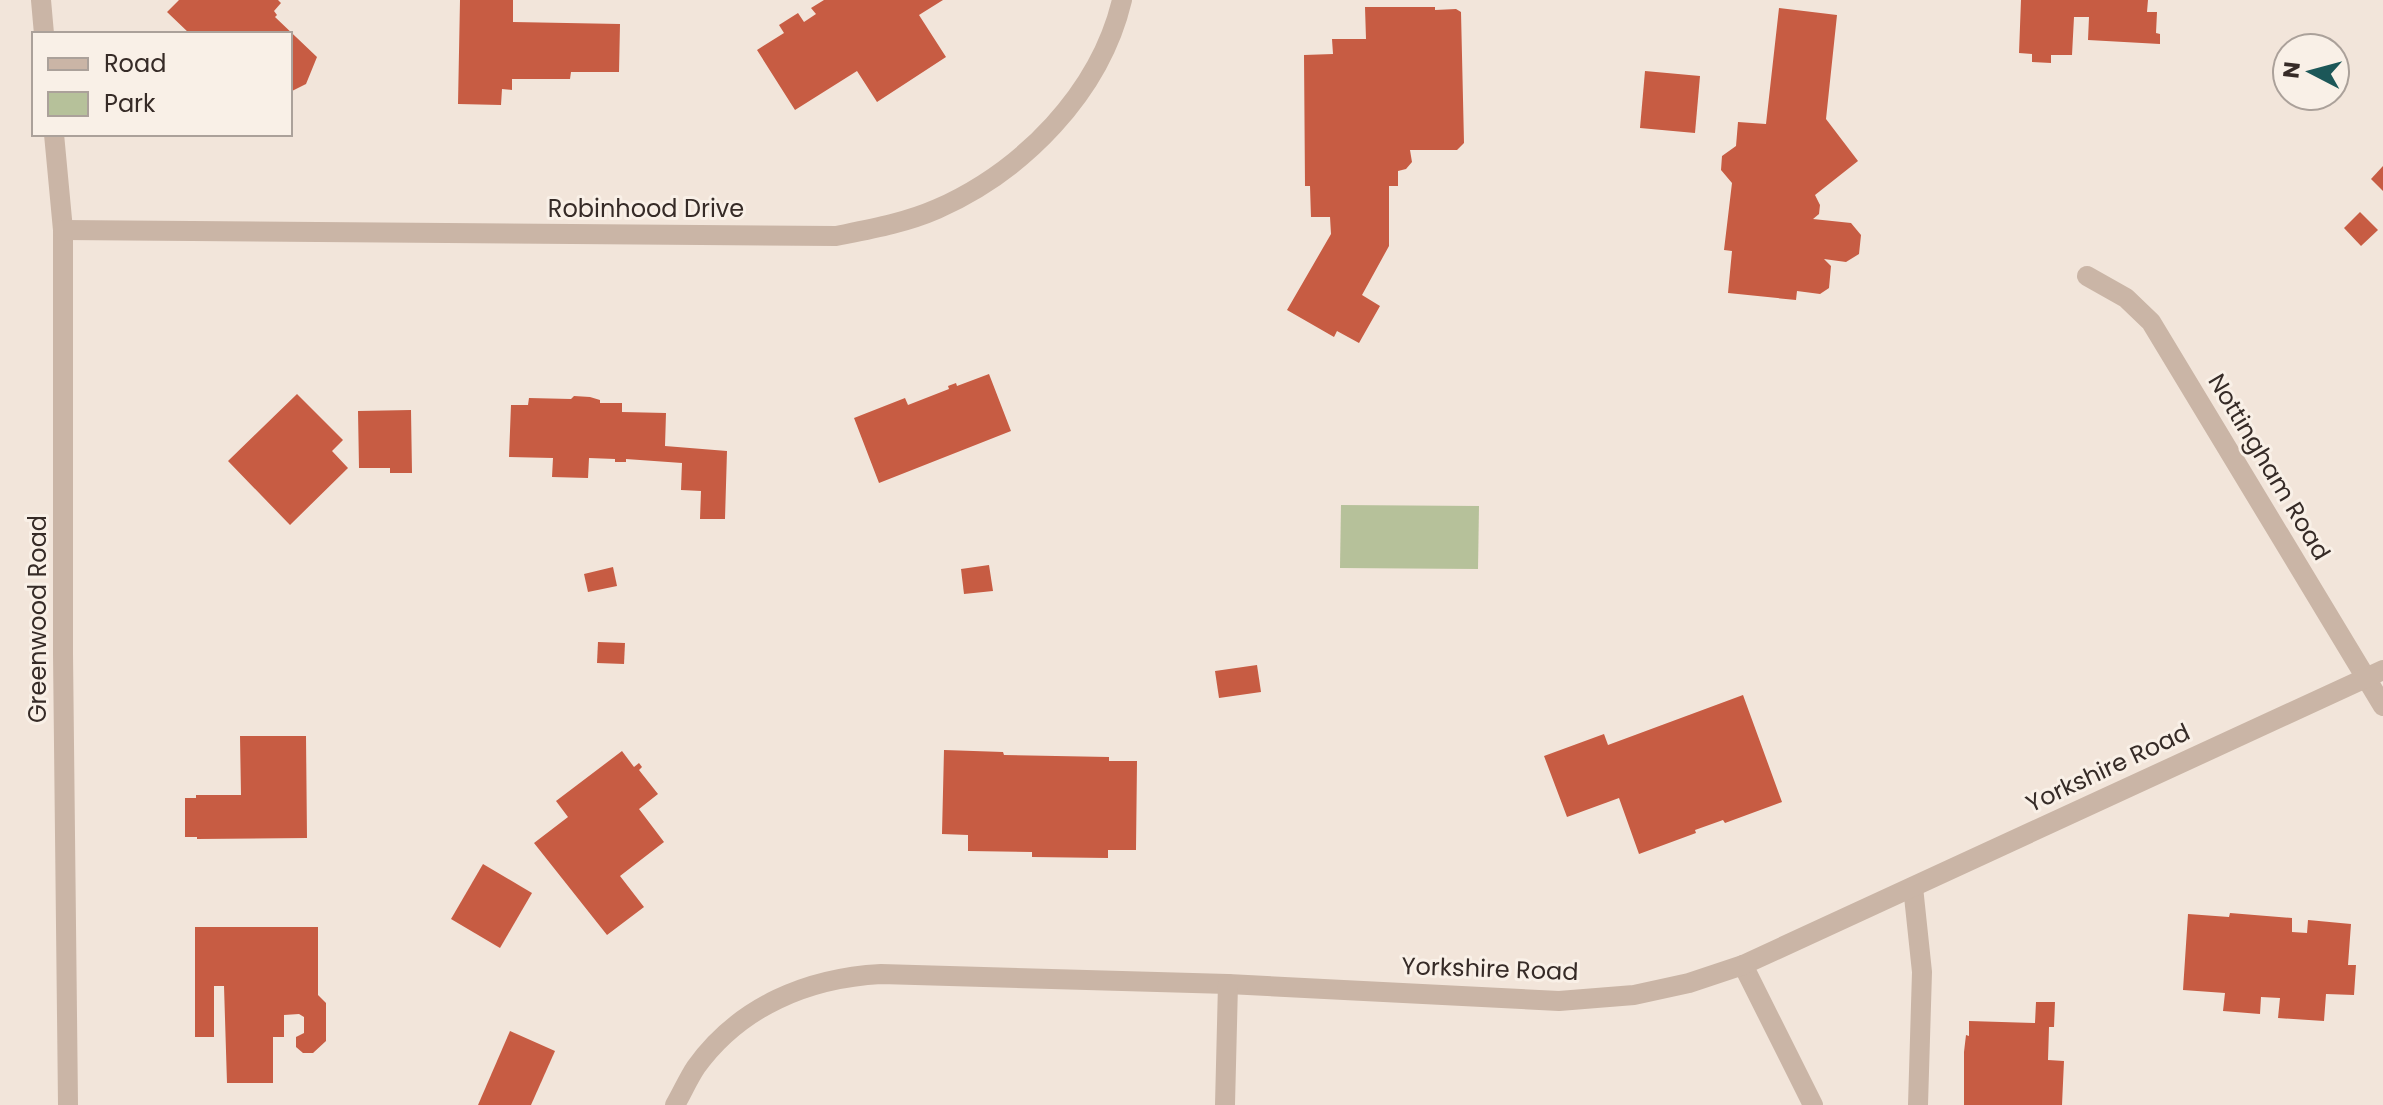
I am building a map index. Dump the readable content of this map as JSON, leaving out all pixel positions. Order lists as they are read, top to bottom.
{
  "streets": {
    "street": [
      "Robinhood Drive",
      "Nottingham Road",
      "Greenwood Road",
      "Yorkshire Road"
    ]
  },
  "crossings": [
    ["Robinhood Drive", "Greenwood Road"],
    ["Nottingham Road", "Yorkshire Road"]
  ],
  "legend": ["Road", "Park"],
  "north": "left"
}
